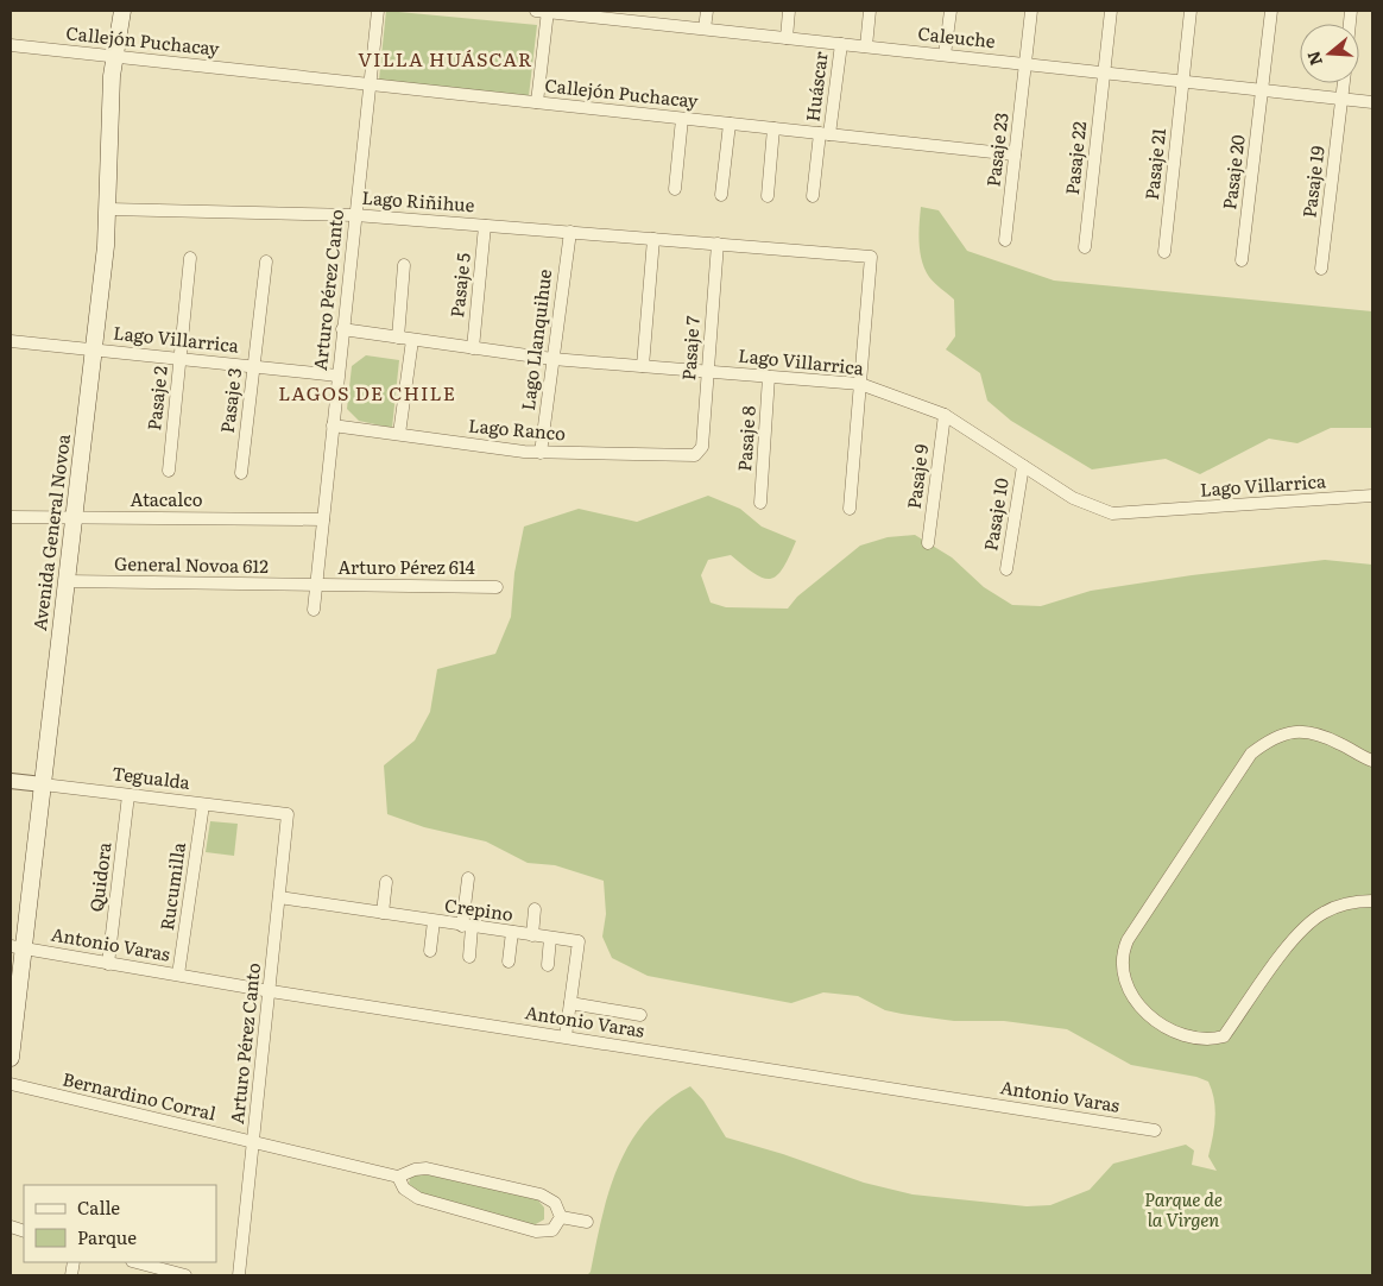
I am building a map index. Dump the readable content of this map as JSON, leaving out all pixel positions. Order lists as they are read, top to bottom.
{
  "streets": {
    "main road": ["Avenida General Novoa"],
    "street": [
      "Caleuche",
      "Callejón Puchacay",
      "Huáscar",
      "Pasaje 23",
      "Pasaje 22",
      "Pasaje 21",
      "Pasaje 20",
      "Pasaje 19",
      "Lago Riñihue",
      "Pasaje 5",
      "Arturo Pérez Canto",
      "Lago Villarrica",
      "Lago Llanquihue",
      "Pasaje 7",
      "Pasaje 2",
      "Pasaje 3",
      "Lago Ranco",
      "Pasaje 8",
      "Pasaje 9",
      "Atacalco",
      "Pasaje 10",
      "General Novoa 612",
      "Arturo Pérez 614",
      "Tegualda",
      "Quidora",
      "Rucumilla",
      "Crepino",
      "Antonio Varas",
      "Bernardino Corral"
    ]
  },
  "crossings": [
    ["Caleuche", "Huáscar"],
    ["Caleuche", "Pasaje 23"],
    ["Caleuche", "Pasaje 22"],
    ["Caleuche", "Pasaje 21"],
    ["Caleuche", "Pasaje 20"],
    ["Caleuche", "Pasaje 19"],
    ["Callejón Puchacay", "Huáscar"],
    ["Callejón Puchacay", "Pasaje 23"],
    ["Callejón Puchacay", "Arturo Pérez Canto"],
    ["Callejón Puchacay", "Avenida General Novoa"],
    ["Lago Riñihue", "Pasaje 5"],
    ["Lago Riñihue", "Arturo Pérez Canto"],
    ["Lago Riñihue", "Lago Villarrica"],
    ["Lago Riñihue", "Lago Llanquihue"],
    ["Lago Riñihue", "Pasaje 7"],
    ["Lago Riñihue", "Avenida General Novoa"],
    ["Pasaje 5", "Lago Villarrica"],
    ["Arturo Pérez Canto", "Lago Villarrica"],
    ["Arturo Pérez Canto", "Lago Ranco"],
    ["Arturo Pérez Canto", "Atacalco"],
    ["Arturo Pérez Canto", "General Novoa 612"],
    ["Arturo Pérez Canto", "Arturo Pérez 614"],
    ["Arturo Pérez Canto", "Tegualda"],
    ["Arturo Pérez Canto", "Crepino"],
    ["Arturo Pérez Canto", "Antonio Varas"],
    ["Arturo Pérez Canto", "Bernardino Corral"],
    ["Lago Villarrica", "Lago Llanquihue"],
    ["Lago Villarrica", "Pasaje 7"],
    ["Lago Villarrica", "Pasaje 2"],
    ["Lago Villarrica", "Pasaje 3"],
    ["Lago Villarrica", "Pasaje 8"],
    ["Lago Villarrica", "Pasaje 9"],
    ["Lago Villarrica", "Pasaje 10"],
    ["Lago Villarrica", "Avenida General Novoa"],
    ["Lago Llanquihue", "Lago Ranco"],
    ["Pasaje 7", "Lago Ranco"],
    ["Atacalco", "Avenida General Novoa"],
    ["Avenida General Novoa", "General Novoa 612"],
    ["Avenida General Novoa", "Tegualda"],
    ["Avenida General Novoa", "Antonio Varas"],
    ["General Novoa 612", "Arturo Pérez 614"],
    ["Tegualda", "Quidora"],
    ["Tegualda", "Rucumilla"],
    ["Quidora", "Antonio Varas"],
    ["Rucumilla", "Antonio Varas"],
    ["Crepino", "Antonio Varas"]
  ],
  "districts": ["VILLA HUÁSCAR", "LAGOS DE CHILE"],
  "parks": ["Parque de la Virgen"],
  "legend": ["Calle", "Parque"],
  "north": "left"
}
